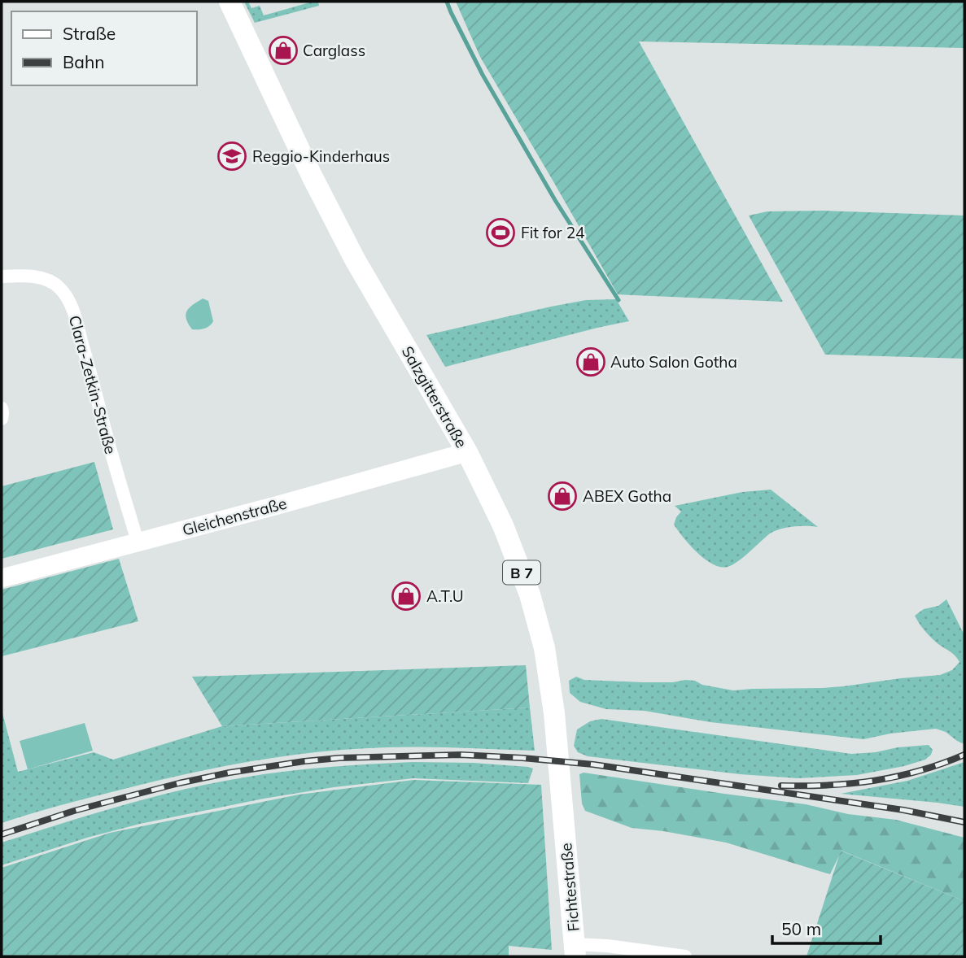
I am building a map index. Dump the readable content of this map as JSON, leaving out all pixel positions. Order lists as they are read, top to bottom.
{
  "streets": {
    "main road": ["Salzgitterstraße", "B 7", "Fichtestraße"],
    "street": ["Clara-Zetkin-Straße", "Gleichenstraße"]
  },
  "crossings": [
    ["Clara-Zetkin-Straße", "Gleichenstraße"],
    ["Salzgitterstraße", "Gleichenstraße"],
    ["Salzgitterstraße", "Fichtestraße"]
  ],
  "places": {
    "shop": [
      "Carglass",
      "Auto Salon Gotha",
      "ABEX Gotha",
      "A.T.U"
    ],
    "school or university": ["Reggio-Kinderhaus"],
    "sports": ["Fit for 24"]
  },
  "legend": ["Straße", "Bahn"],
  "scale_bar": "50 m"
}
